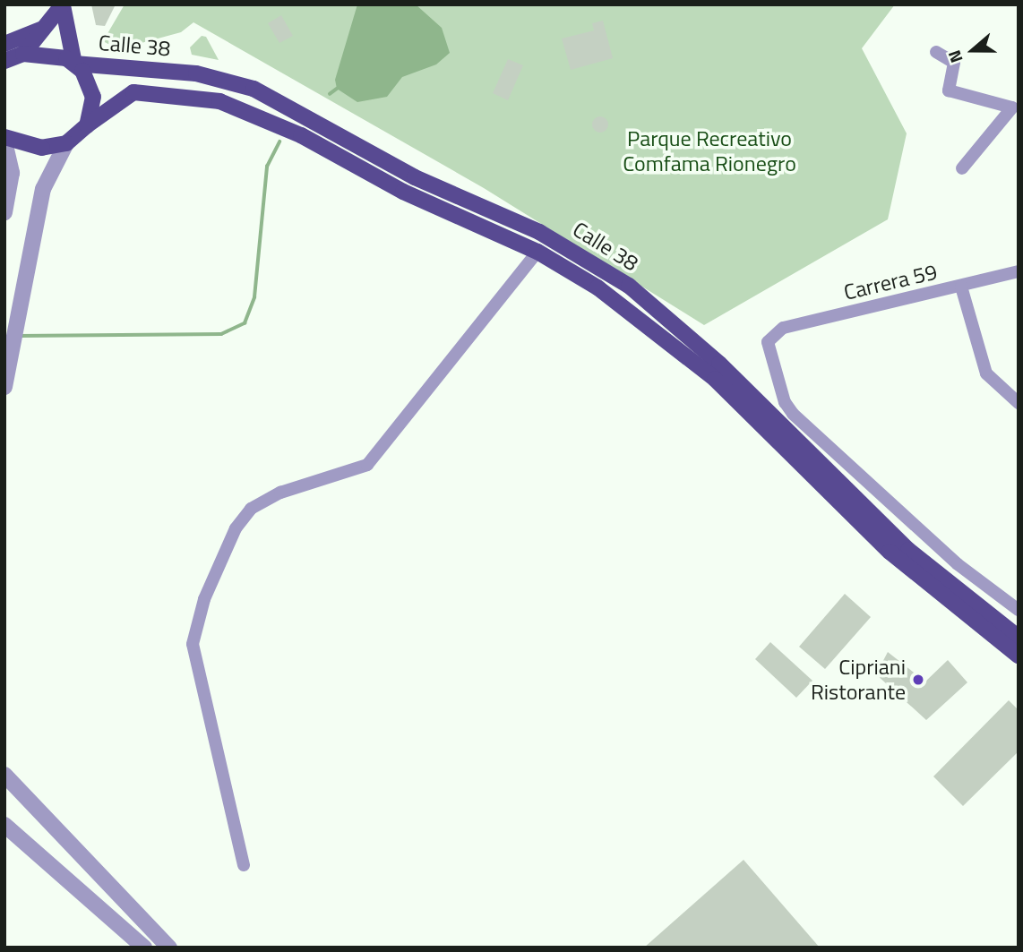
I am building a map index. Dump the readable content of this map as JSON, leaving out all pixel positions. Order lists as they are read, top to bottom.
{
  "streets": {
    "main road": ["Calle 38"],
    "street": ["Carrera 59"]
  },
  "parks": ["Parque Recreativo Comfama Rionegro"],
  "places": ["Cipriani Ristorante"],
  "north": "left"
}
